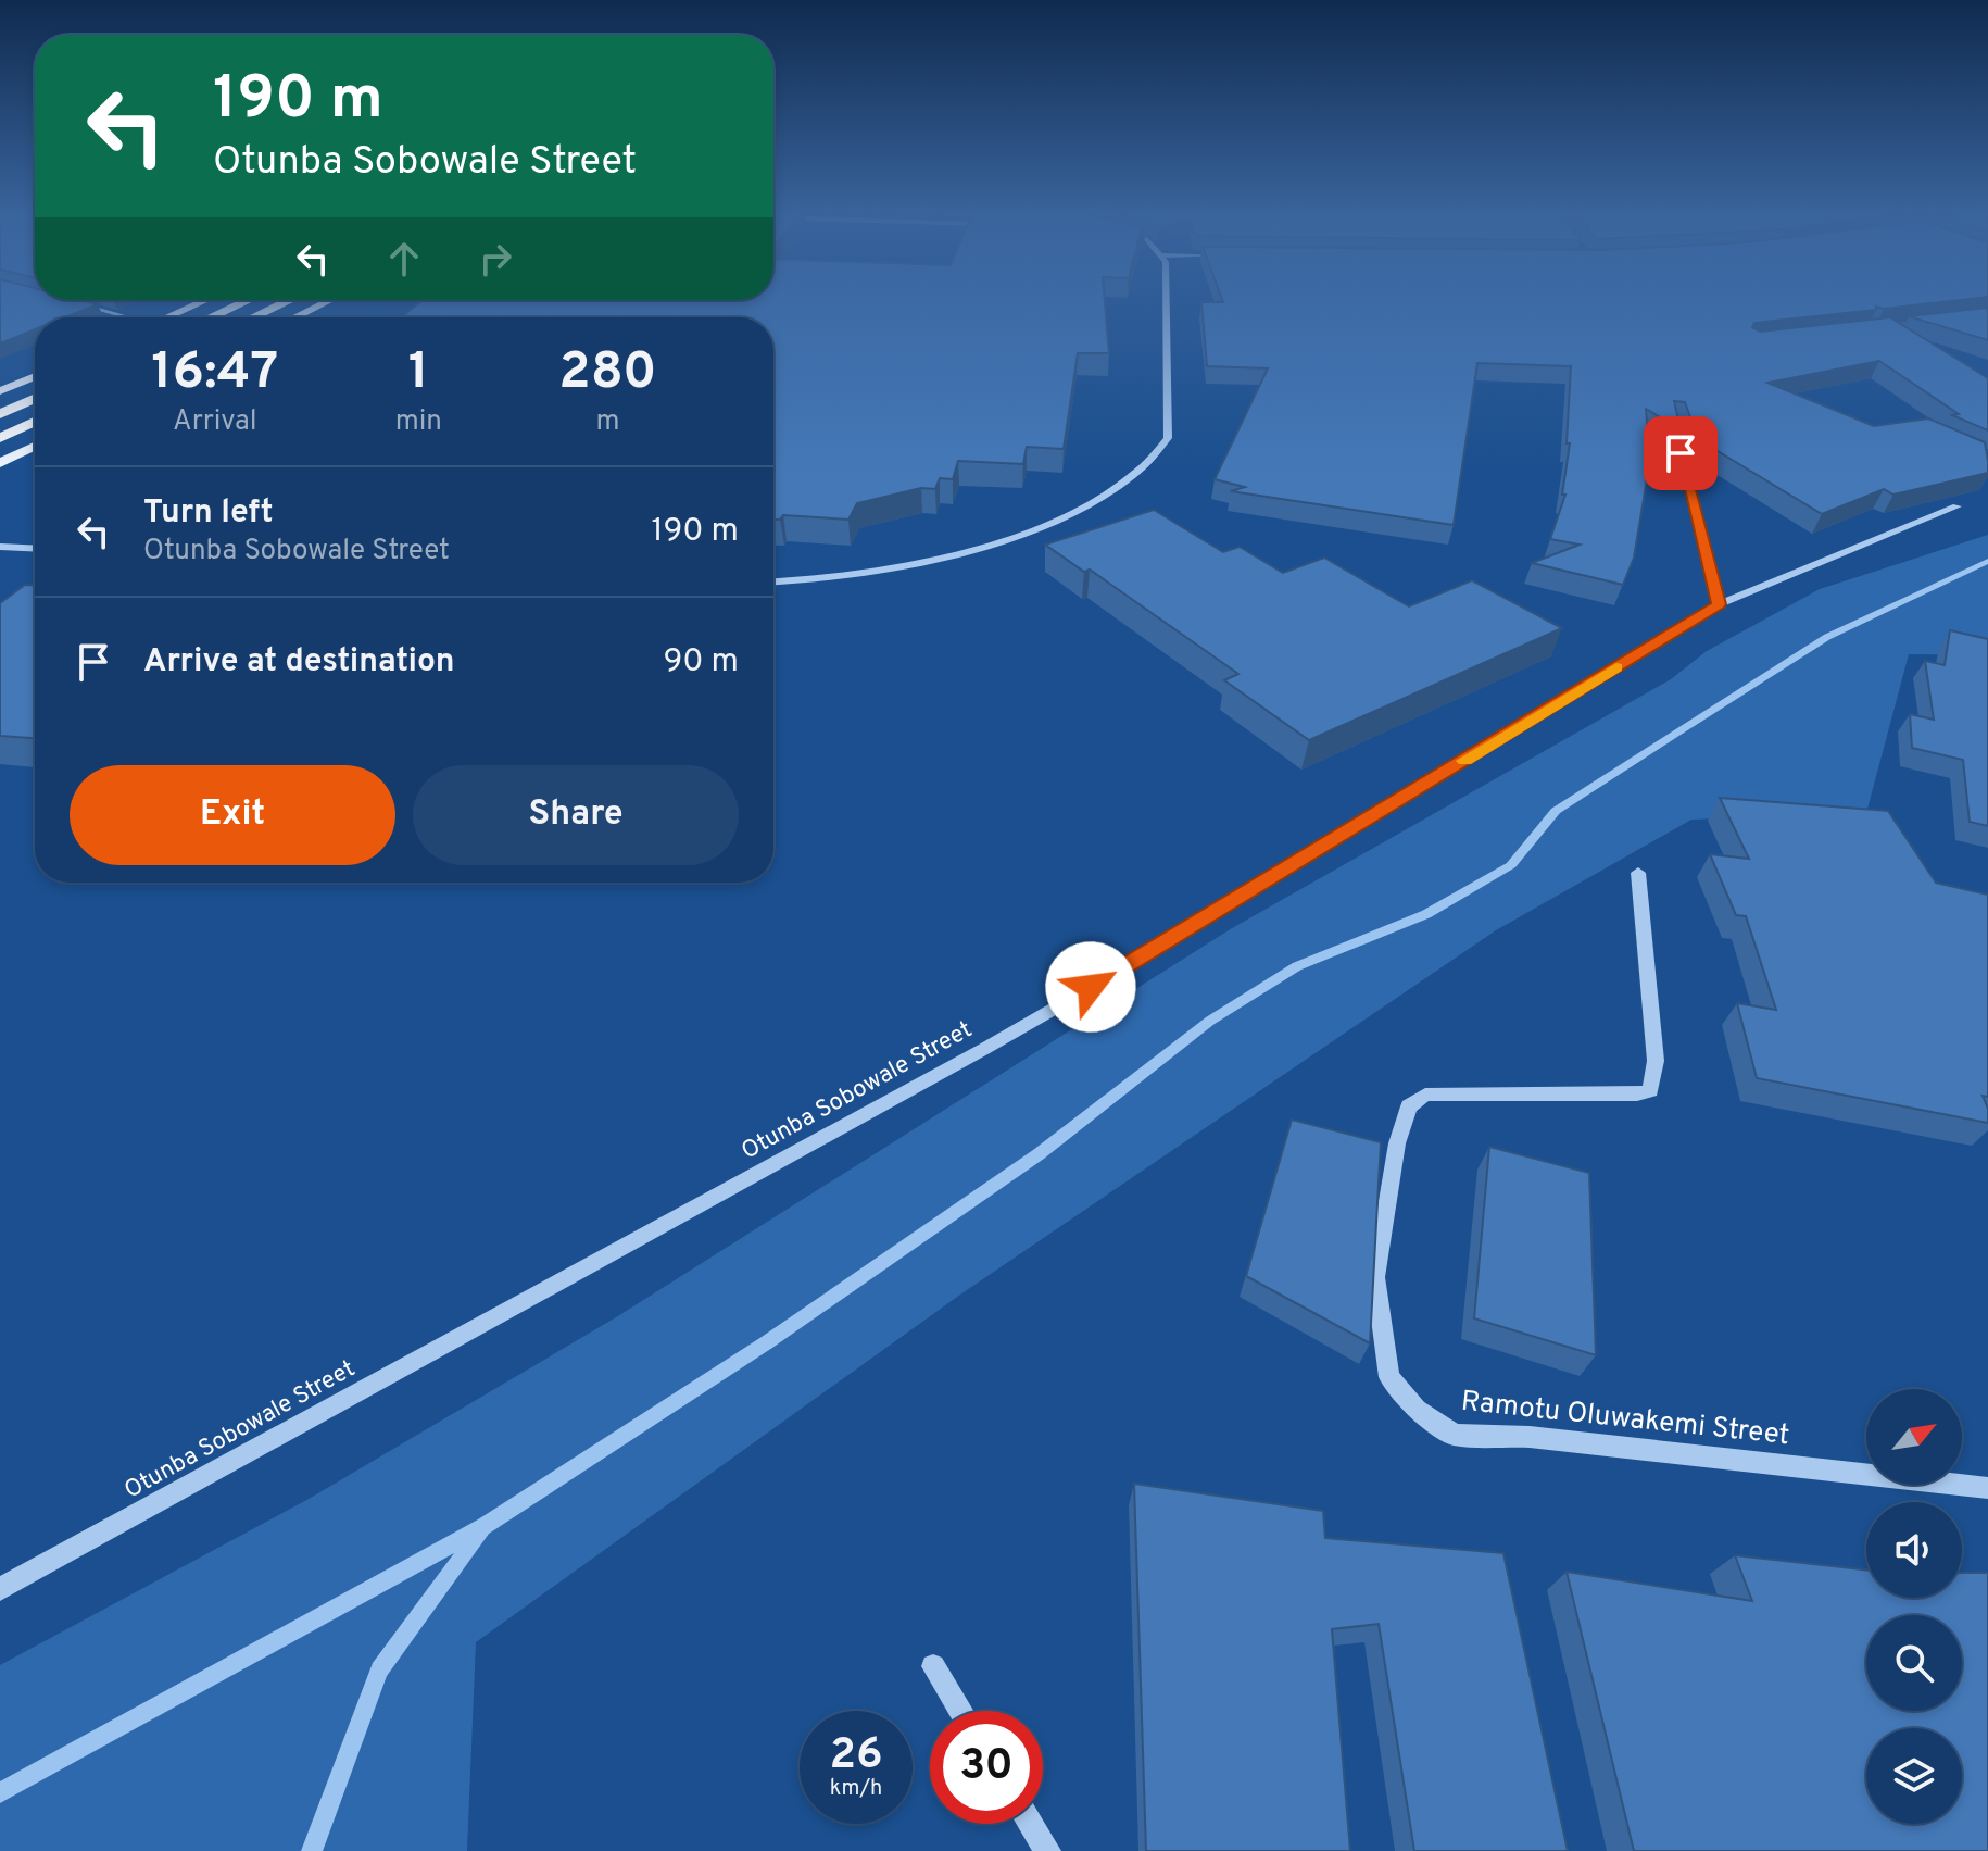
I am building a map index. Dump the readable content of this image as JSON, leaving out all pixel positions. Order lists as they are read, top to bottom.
{
  "streets": {
    "street": ["Otunba Sobowale Street", "Ramotu Oluwakemi Street"]
  },
  "north": "top right",
  "page": {
    "turn": ["190 m", "Otunba Sobowale Street"],
    "eta": [
      "16:47",
      "Arrival",
      "1",
      "min",
      "280",
      "m"
    ],
    "list": [
      {
        "name": "Turn left",
        "note": "Otunba Sobowale Street",
        "value": "190 m"
      },
      {
        "name": "Arrive at destination",
        "value": "90 m"
      }
    ],
    "buttons": ["Exit", "Share"],
    "speed": "26 km/h",
    "limit": "30"
  }
}
